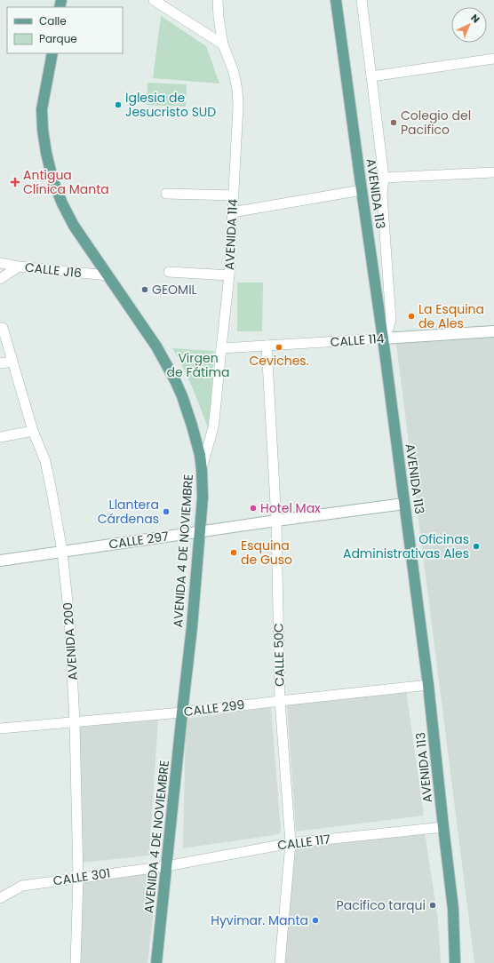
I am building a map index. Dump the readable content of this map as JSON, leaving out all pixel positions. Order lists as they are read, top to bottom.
{
  "streets": {
    "main road": ["AVENIDA 113", "AVENIDA 4 DE NOVIEMBRE"],
    "street": [
      "AVENIDA 114",
      "CALLE J16",
      "CALLE 114",
      "CALLE 297",
      "AVENIDA 200",
      "CALLE 50C",
      "CALLE 299",
      "CALLE 117",
      "CALLE 301"
    ]
  },
  "crossings": [
    ["AVENIDA 113", "CALLE 114"],
    ["AVENIDA 113", "CALLE 297"],
    ["AVENIDA 113", "CALLE 299"],
    ["AVENIDA 113", "CALLE 117"],
    ["AVENIDA 114", "CALLE 114"],
    ["AVENIDA 114", "AVENIDA 4 DE NOVIEMBRE"],
    ["CALLE J16", "AVENIDA 4 DE NOVIEMBRE"],
    ["CALLE 114", "CALLE 50C"],
    ["CALLE 297", "AVENIDA 4 DE NOVIEMBRE"],
    ["CALLE 297", "AVENIDA 200"],
    ["CALLE 297", "CALLE 50C"],
    ["AVENIDA 4 DE NOVIEMBRE", "CALLE 299"],
    ["AVENIDA 4 DE NOVIEMBRE", "CALLE 117"],
    ["AVENIDA 4 DE NOVIEMBRE", "CALLE 301"],
    ["AVENIDA 200", "CALLE 299"],
    ["AVENIDA 200", "CALLE 301"],
    ["CALLE 50C", "CALLE 299"],
    ["CALLE 50C", "CALLE 117"],
    ["CALLE 117", "CALLE 301"]
  ],
  "parks": ["Virgen de Fátima"],
  "places": {
    "other": [
      "Iglesia de Jesucristo SUD",
      "Colegio del Pacifico",
      "GEOMIL",
      "La Esquina de Ales",
      "Ceviches.",
      "Hotel Max",
      "Llantera Cárdenas",
      "Oficinas Administrativas Ales",
      "Esquina de Guso",
      "Pacifico tarqui",
      "Hyvimar. Manta"
    ],
    "health": ["Antigua Clínica Manta"]
  },
  "legend": ["Calle", "Parque"],
  "north": "top right"
}
